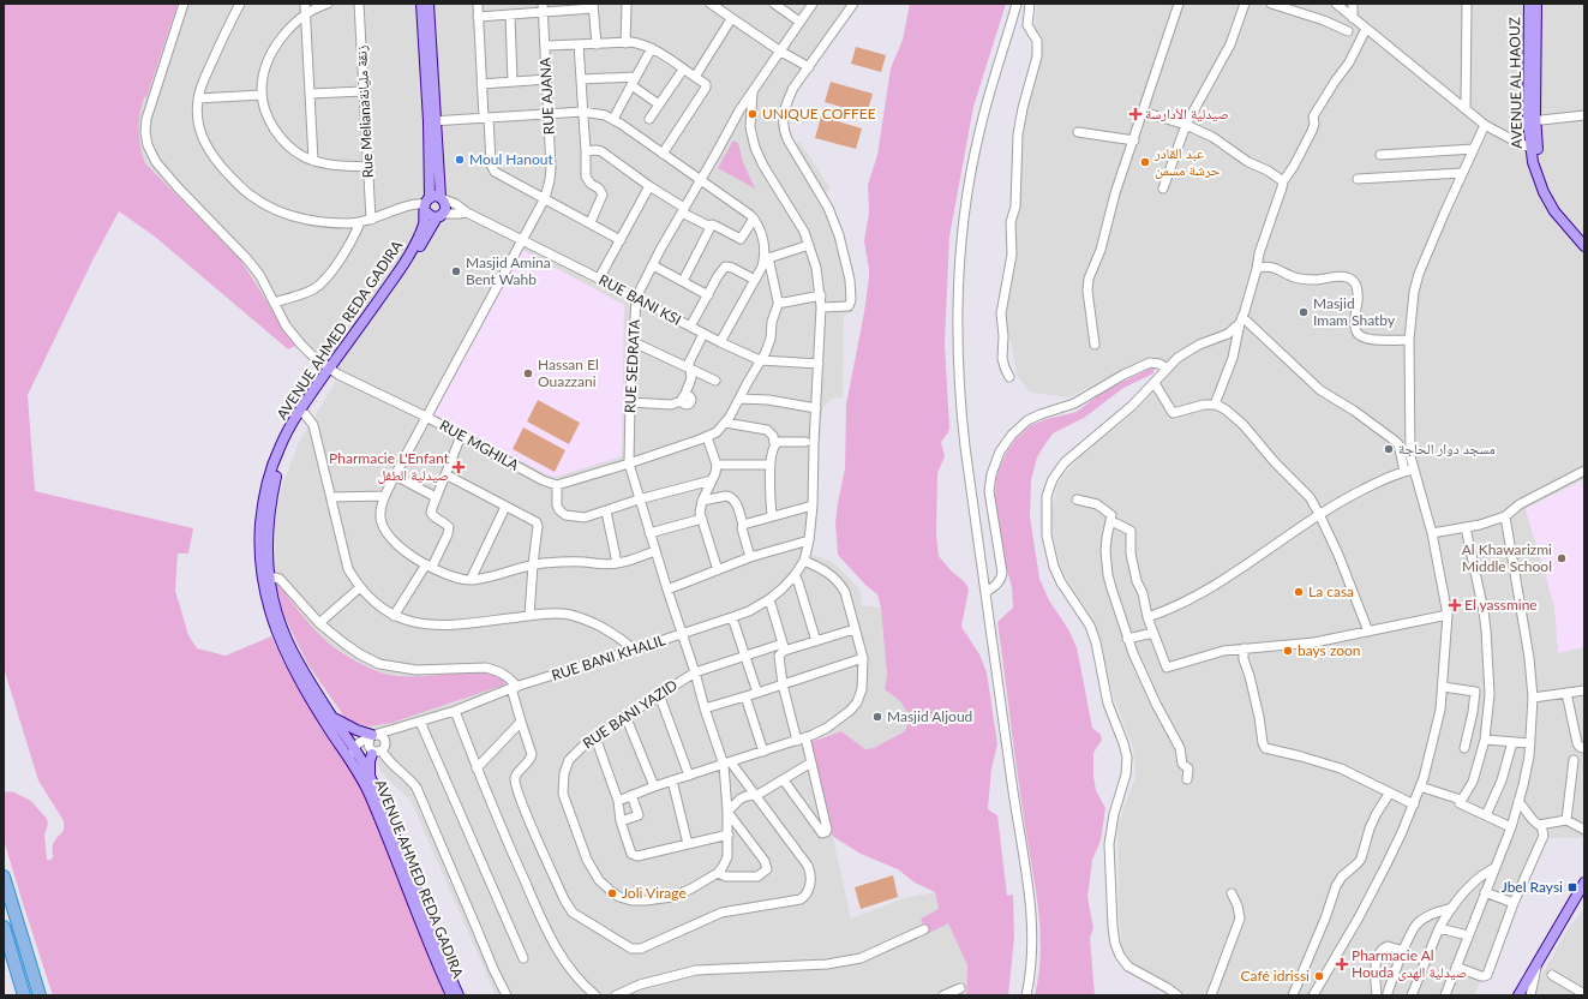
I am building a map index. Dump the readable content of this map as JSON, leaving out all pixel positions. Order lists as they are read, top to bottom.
{
  "streets": {
    "main road": ["AVENUE AL HAOUZ", "AVENUE AHMED REDA GADIRA"],
    "street": [
      "RUE AJANA",
      "Rue Melianaزنقة مليانة",
      "RUE BANI KSI",
      "RUE SEDRATA",
      "RUE MGHILA",
      "RUE BANI KHALIL",
      "RUE BANI YAZID"
    ]
  },
  "crossings": [
    ["RUE AJANA", "RUE BANI KSI"],
    ["RUE AJANA", "RUE MGHILA"],
    ["RUE BANI KSI", "AVENUE AHMED REDA GADIRA"],
    ["RUE BANI KSI", "RUE SEDRATA"],
    ["AVENUE AHMED REDA GADIRA", "RUE MGHILA"],
    ["AVENUE AHMED REDA GADIRA", "RUE BANI KHALIL"],
    ["RUE SEDRATA", "RUE BANI KHALIL"],
    ["RUE SEDRATA", "RUE BANI YAZID"]
  ],
  "places": {
    "other": [
      "UNIQUE COFFEE",
      "Moul Hanout",
      "عبد القادر حرشة مسمن",
      "Masjid Amina Bent Wahb",
      "Masjid Imam Shatby",
      "Hassan El Ouazzani",
      "مسجد دوار الحاجة",
      "Al Khawarizmi Middle School",
      "La casa",
      "bays zoon",
      "Masjid Aljoud",
      "Joli Virage",
      "Café idrissi"
    ],
    "health": [
      "صيدلية الأدارسة",
      "Pharmacie L'Enfant صيدلية الطفل",
      "El yassmine",
      "Pharmacie Al Houda صيدلية الهدى"
    ],
    "transit": ["Jbel Raysi"]
  }
}
